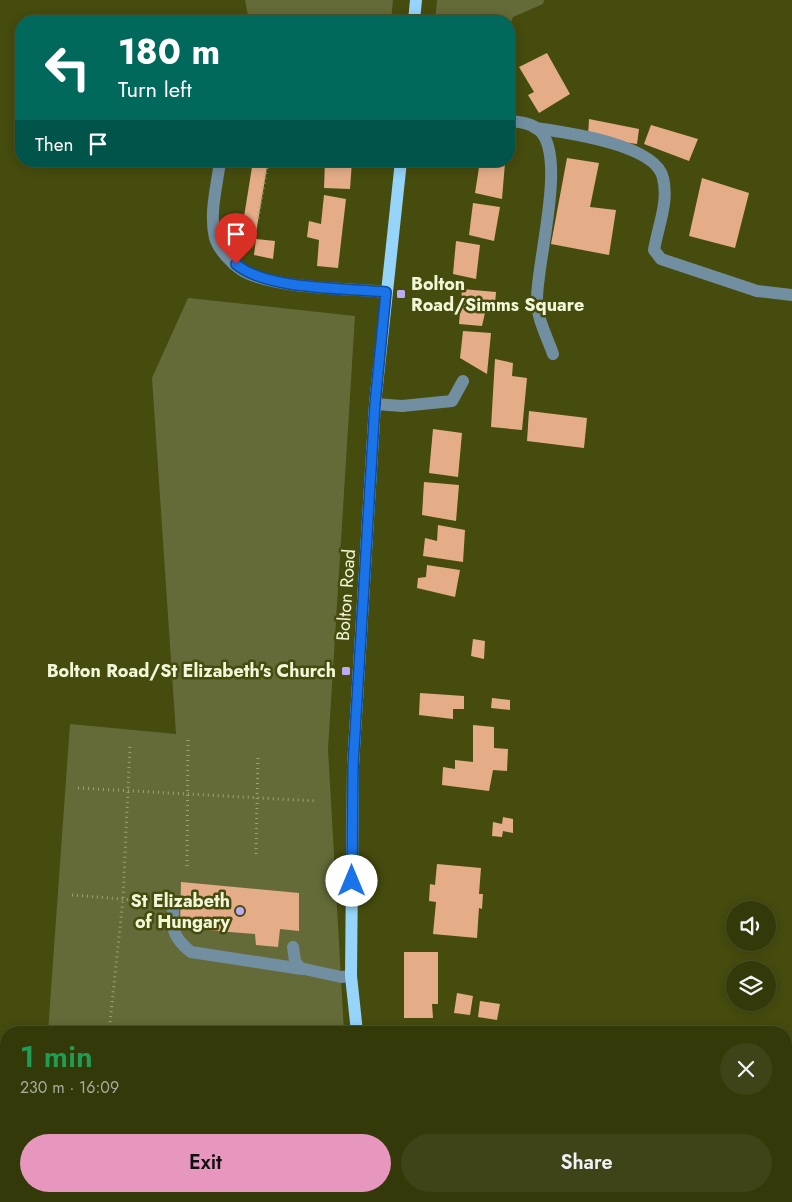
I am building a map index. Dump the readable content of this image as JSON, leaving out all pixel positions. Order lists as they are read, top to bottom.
{
  "streets": {
    "main road": ["Bolton Road"]
  },
  "places": {
    "transit": ["Bolton Road/Simms Square", "Bolton Road/St Elizabeth's Church"],
    "other": ["St Elizabeth of Hungary"]
  },
  "page": {
    "turn": ["180 m", "Turn left"],
    "then": "Then",
    "heading": ["1 min", "230 m · 16:09"],
    "buttons": ["Exit", "Share"]
  }
}
